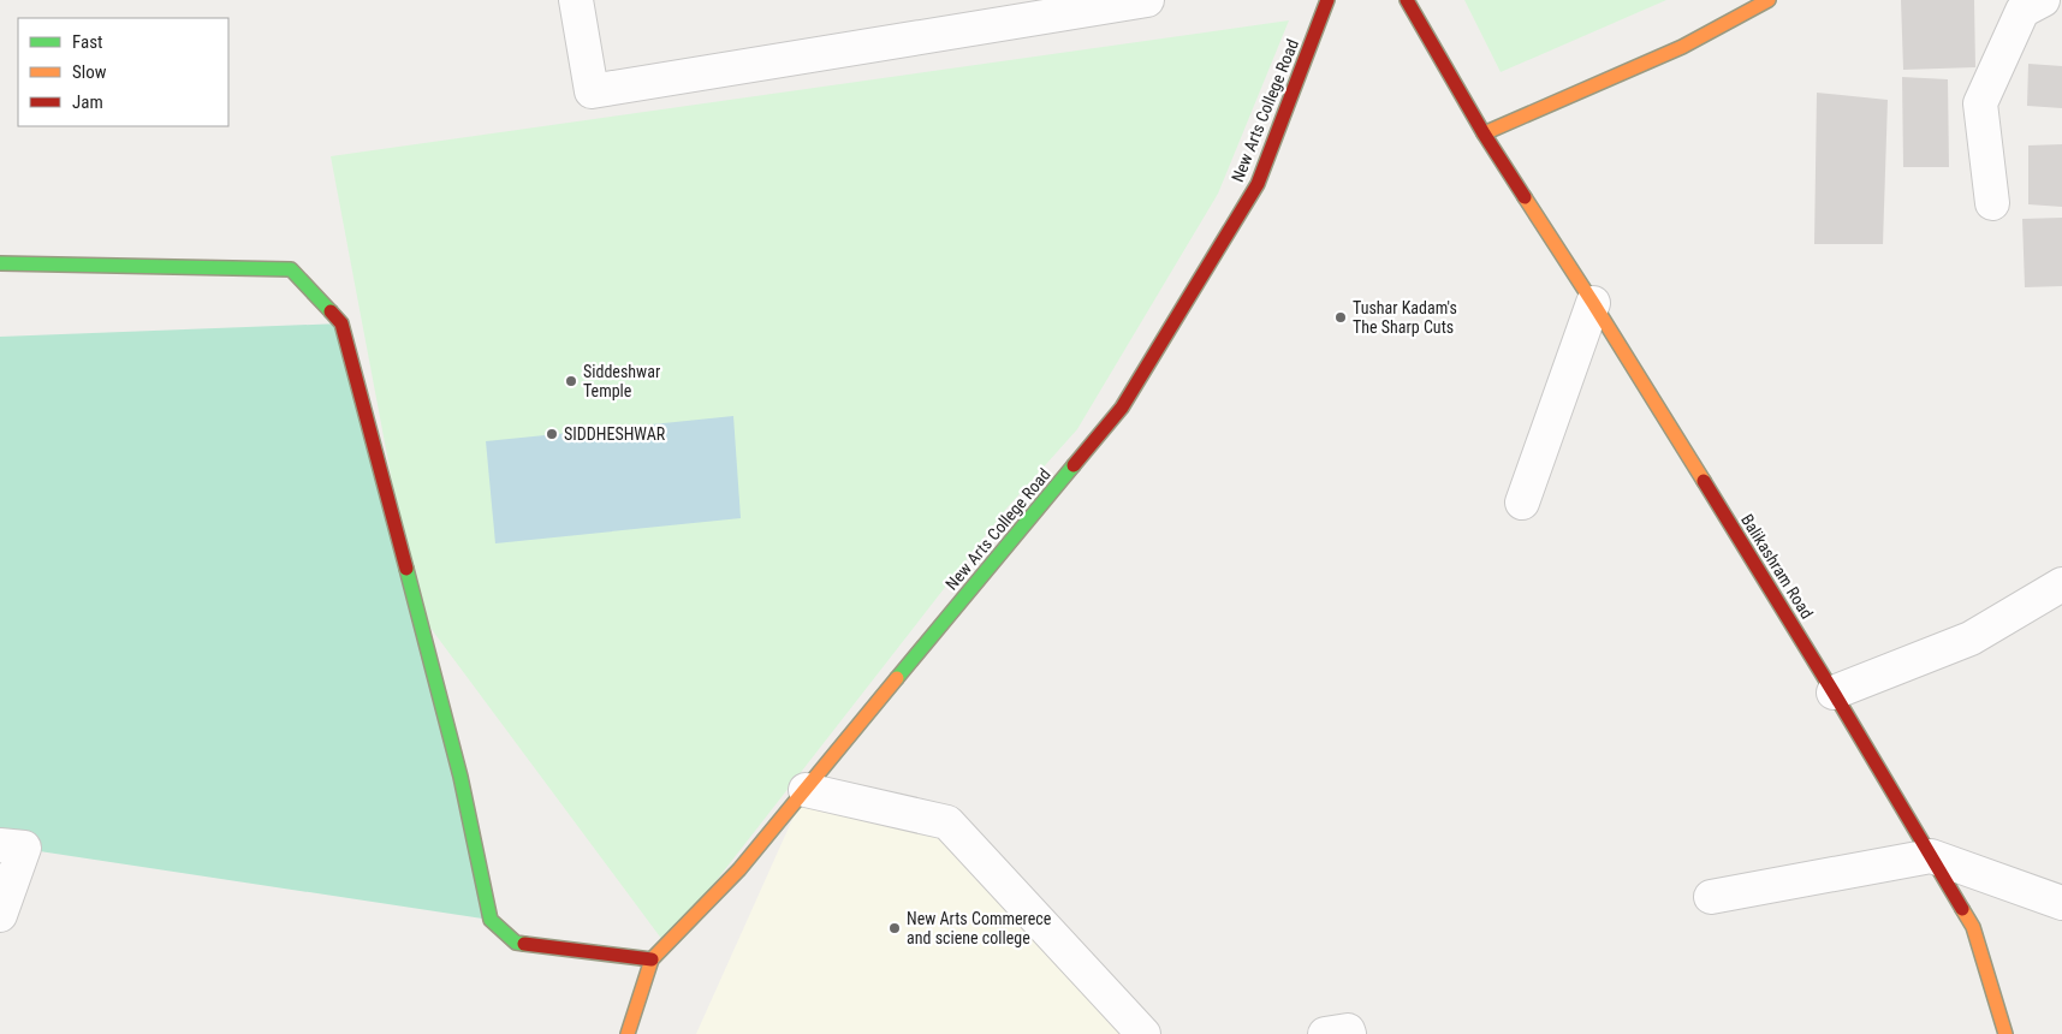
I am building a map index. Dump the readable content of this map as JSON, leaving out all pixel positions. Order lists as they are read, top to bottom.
{
  "streets": {
    "street": ["New Arts College Road", "Balikashram Road"]
  },
  "places": [
    "Tushar Kadam's The Sharp Cuts",
    "Siddeshwar Temple",
    "SIDDHESHWAR",
    "New Arts Commerece and sciene college"
  ],
  "legend": ["Fast", "Slow", "Jam"]
}
